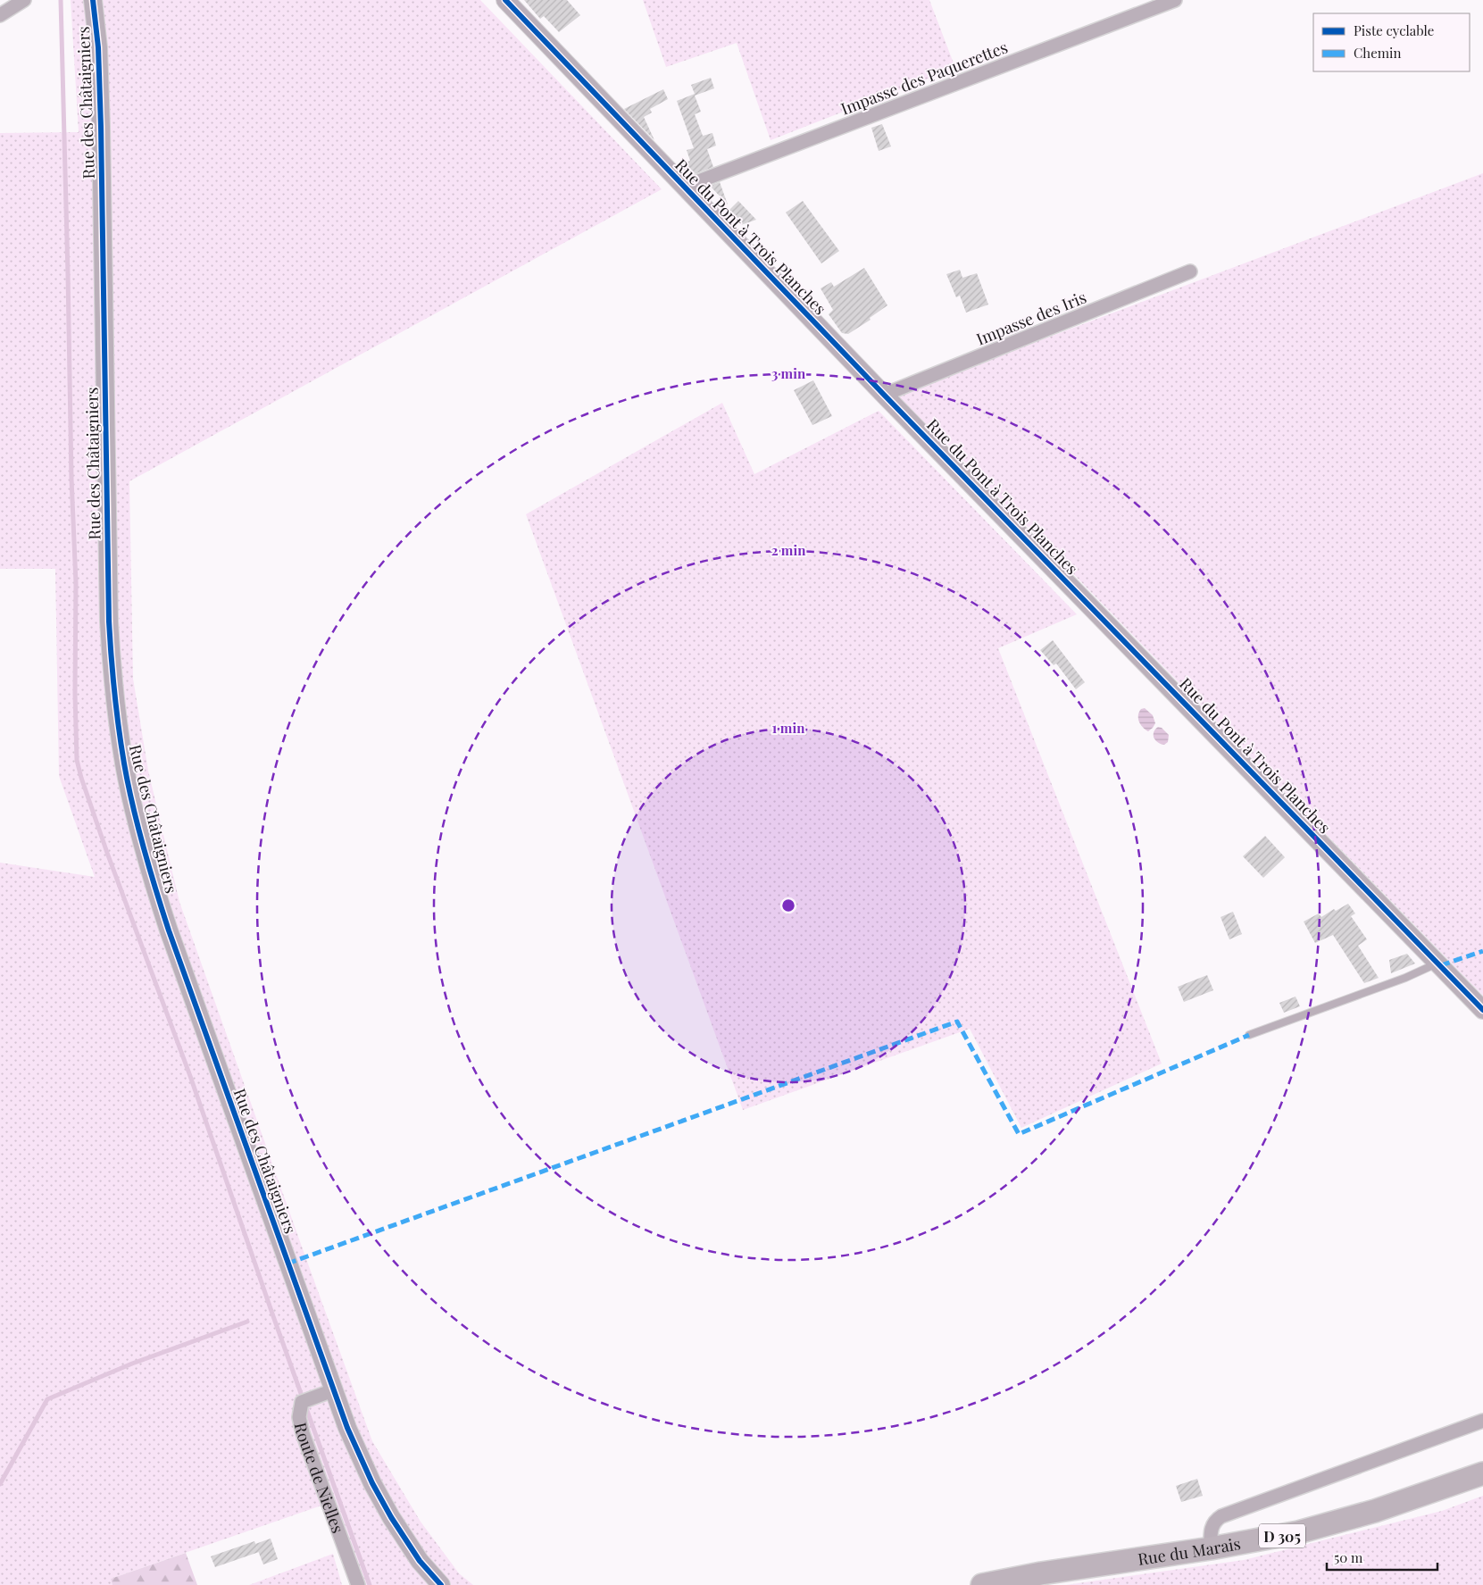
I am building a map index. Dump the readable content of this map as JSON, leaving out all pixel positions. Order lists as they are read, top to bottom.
{
  "streets": {
    "main road": ["D 305", "Rue du Marais"],
    "street": [
      "Impasse des Paquerettes",
      "Rue des Châtaigniers",
      "Rue du Pont à Trois Planches",
      "Impasse des Iris",
      "Route de Nielles"
    ]
  },
  "crossings": [
    ["Impasse des Paquerettes", "Rue du Pont à Trois Planches"],
    ["Rue des Châtaigniers", "Route de Nielles"],
    ["Rue du Pont à Trois Planches", "Impasse des Iris"]
  ],
  "legend": ["Piste cyclable", "Chemin"],
  "scale_bar": "50 m",
  "rings": ["3 min", "2 min", "1 min"]
}
